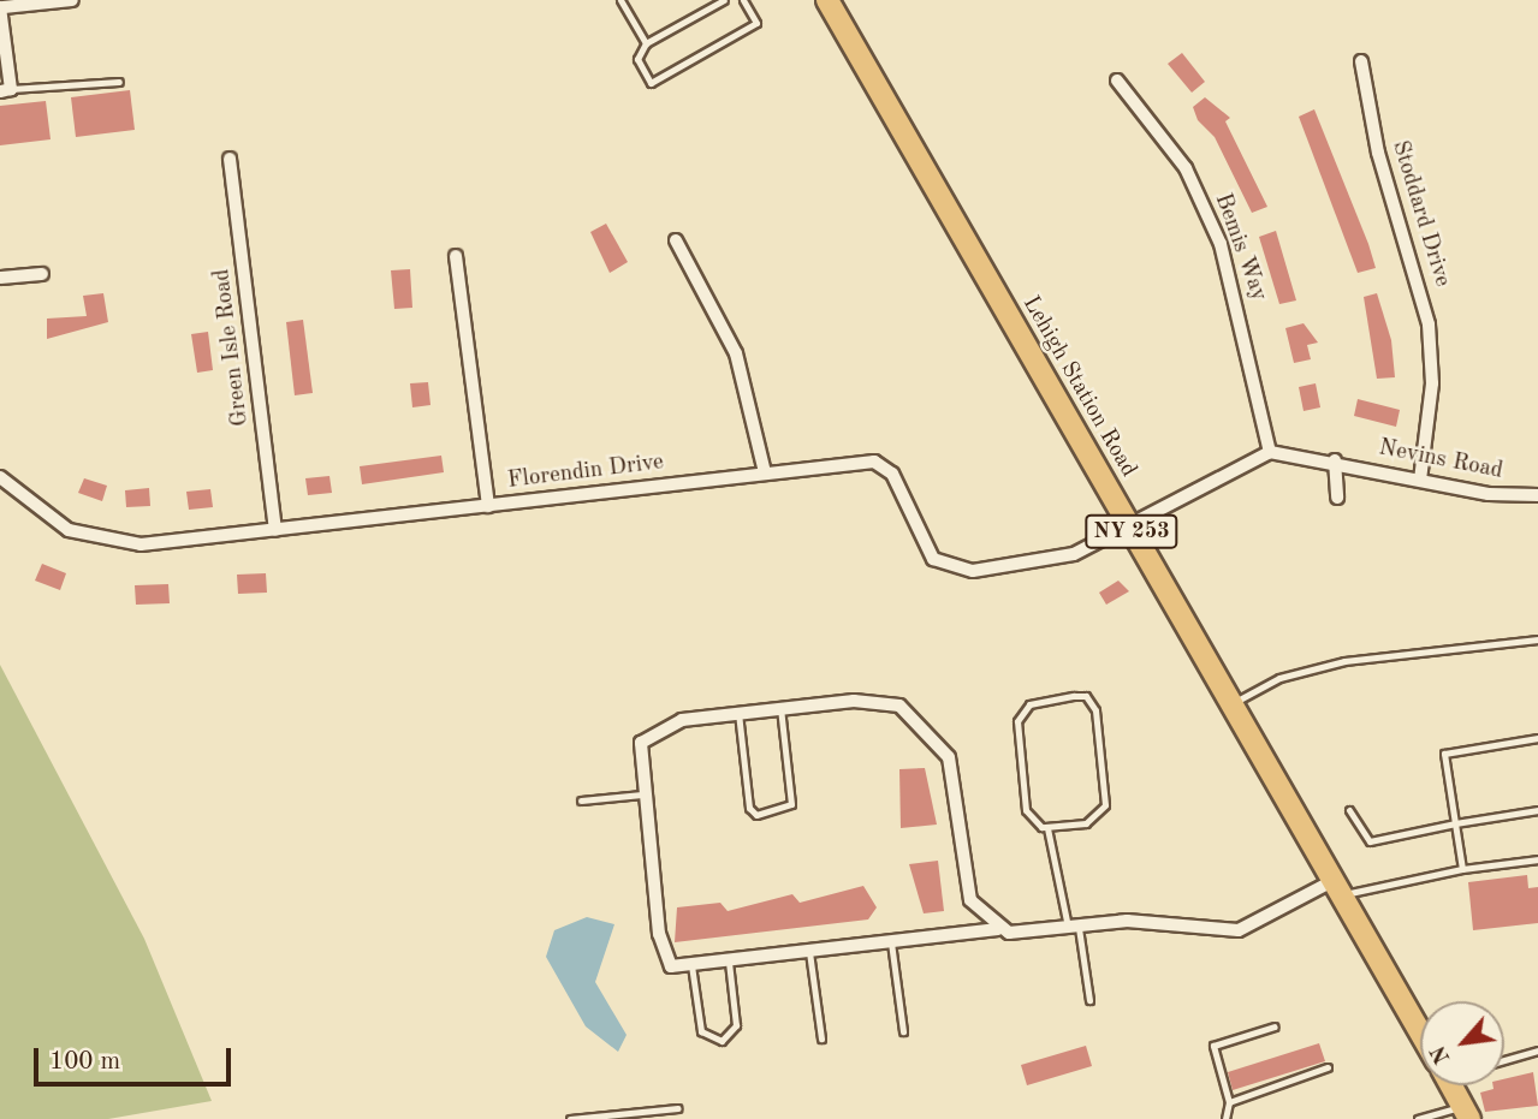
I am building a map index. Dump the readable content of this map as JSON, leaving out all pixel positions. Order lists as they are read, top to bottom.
{
  "streets": {
    "main road": ["Lehigh Station Road", "NY 253"],
    "street": [
      "Stoddard Drive",
      "Bemis Way",
      "Green Isle Road",
      "Nevins Road",
      "Florendin Drive"
    ]
  },
  "crossings": [
    ["Stoddard Drive", "Nevins Road"],
    ["Bemis Way", "Nevins Road"],
    ["Green Isle Road", "Florendin Drive"],
    ["Lehigh Station Road", "Florendin Drive"]
  ],
  "scale_bar": "100 m",
  "north": "bottom left"
}
